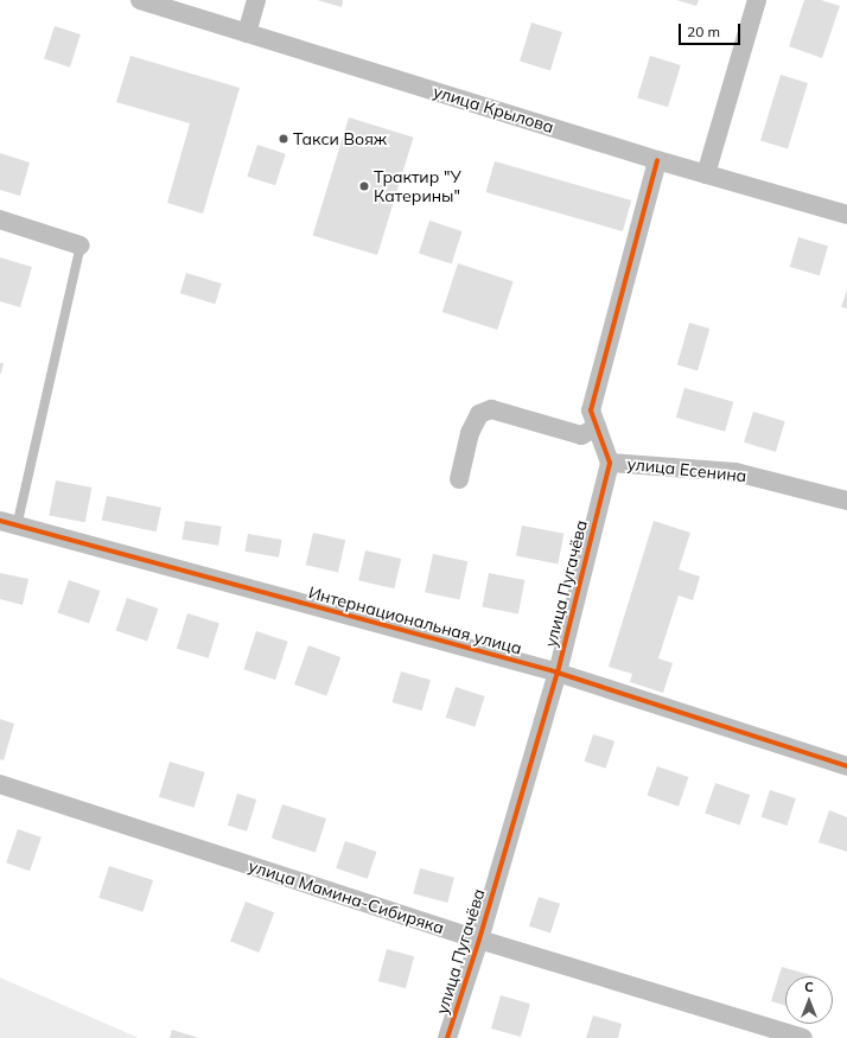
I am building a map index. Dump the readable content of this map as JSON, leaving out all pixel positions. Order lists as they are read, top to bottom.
{
  "streets": {
    "street": [
      "улица Крылова",
      "улица Есенина",
      "улица Пугачёва",
      "Интернациональная улица",
      "улица Мамина-Сибиряка"
    ]
  },
  "crossings": [
    ["улица Есенина", "улица Пугачёва"],
    ["улица Пугачёва", "Интернациональная улица"],
    ["улица Пугачёва", "улица Мамина-Сибиряка"]
  ],
  "places": ["Такси Вояж", "Трактир \"У Катерины\""],
  "scale_bar": "20 m",
  "north": "top"
}
